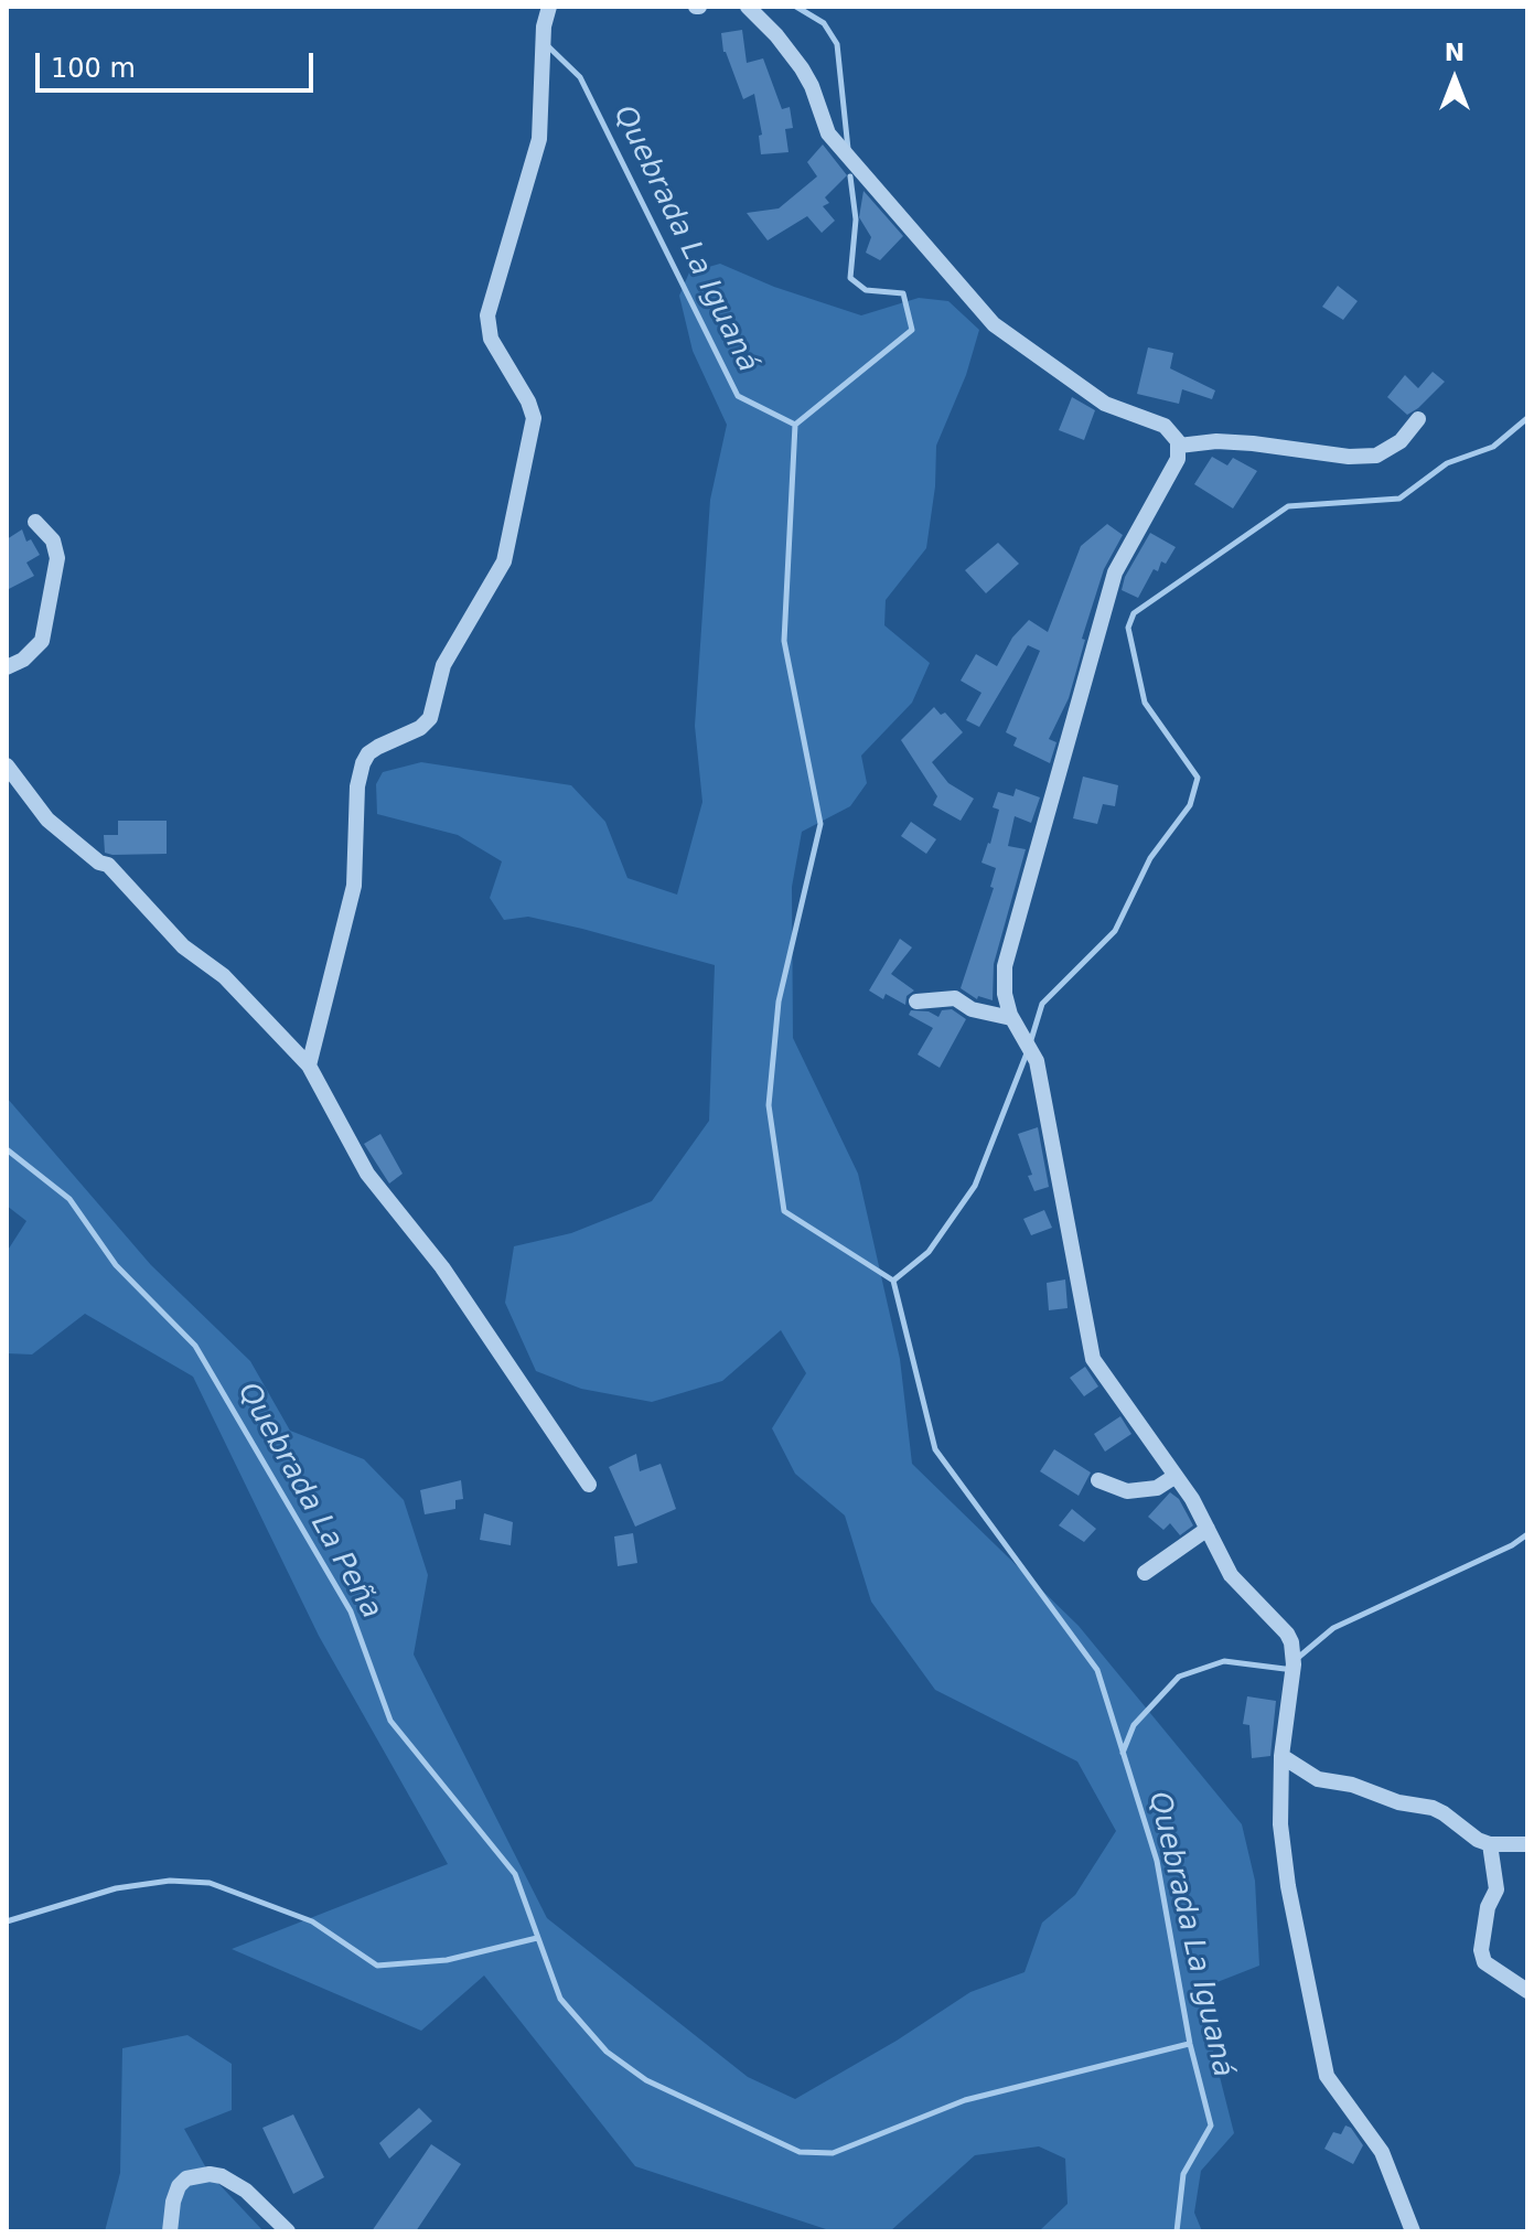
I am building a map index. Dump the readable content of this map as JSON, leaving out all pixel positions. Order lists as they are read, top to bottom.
{
  "water": ["Quebrada La Iguaná", "Quebrada La Peña"],
  "scale_bar": "100 m",
  "north": "top"
}
